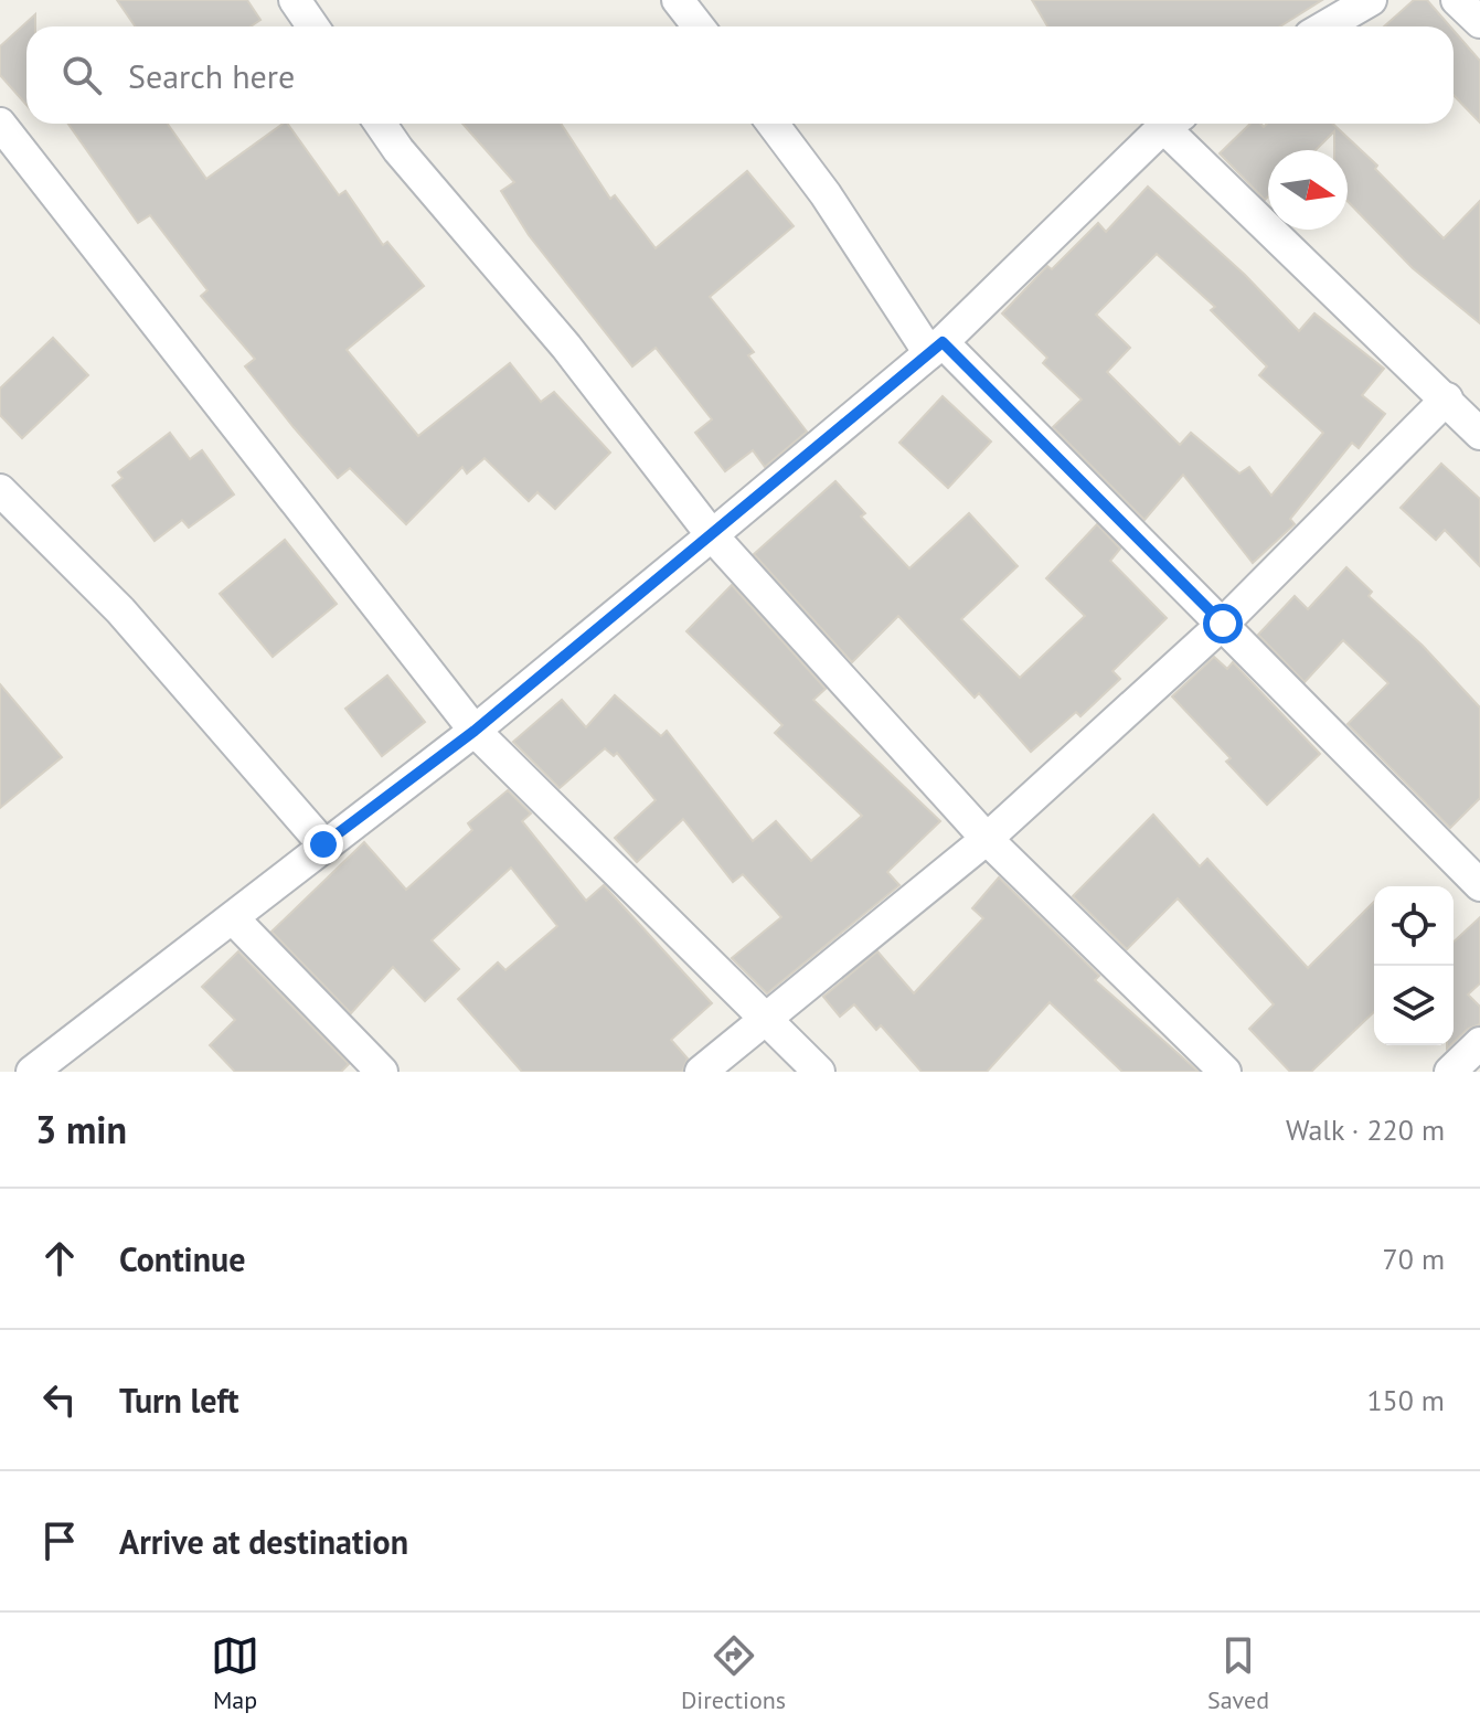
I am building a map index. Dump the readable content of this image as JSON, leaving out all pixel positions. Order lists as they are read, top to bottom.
{
  "north": "right",
  "page": {
    "search": "Search here",
    "heading": ["3 min", "Walk · 220 m"],
    "list": [
      ["Continue", "70 m"],
      ["Turn left", "150 m"],
      "Arrive at destination"
    ],
    "nav": ["Map", "Directions", "Saved"]
  }
}
